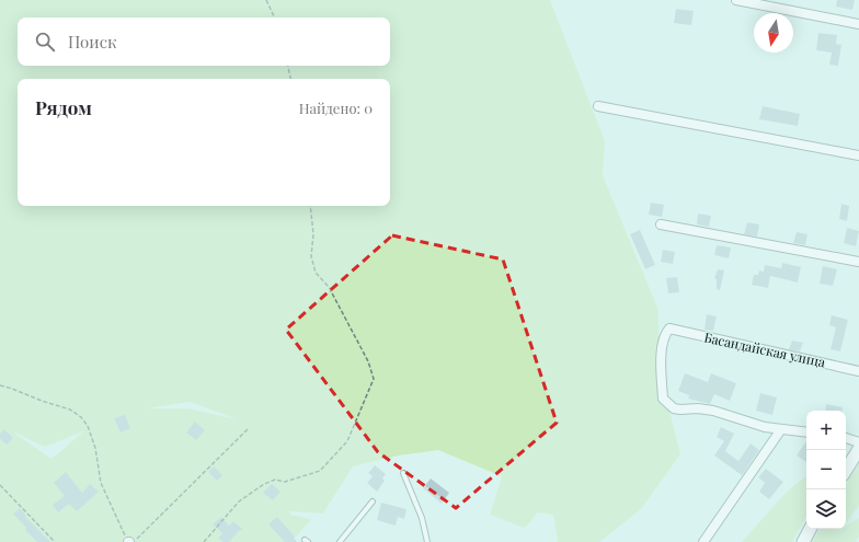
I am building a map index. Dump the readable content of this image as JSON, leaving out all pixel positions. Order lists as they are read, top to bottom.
{
  "streets": {
    "street": ["Басандайская улица"]
  },
  "north": "bottom",
  "page": {
    "search": "Поиск",
    "heading": ["Рядом", "Найдено: 0"],
    "map_buttons": ["+", "−"]
  }
}
